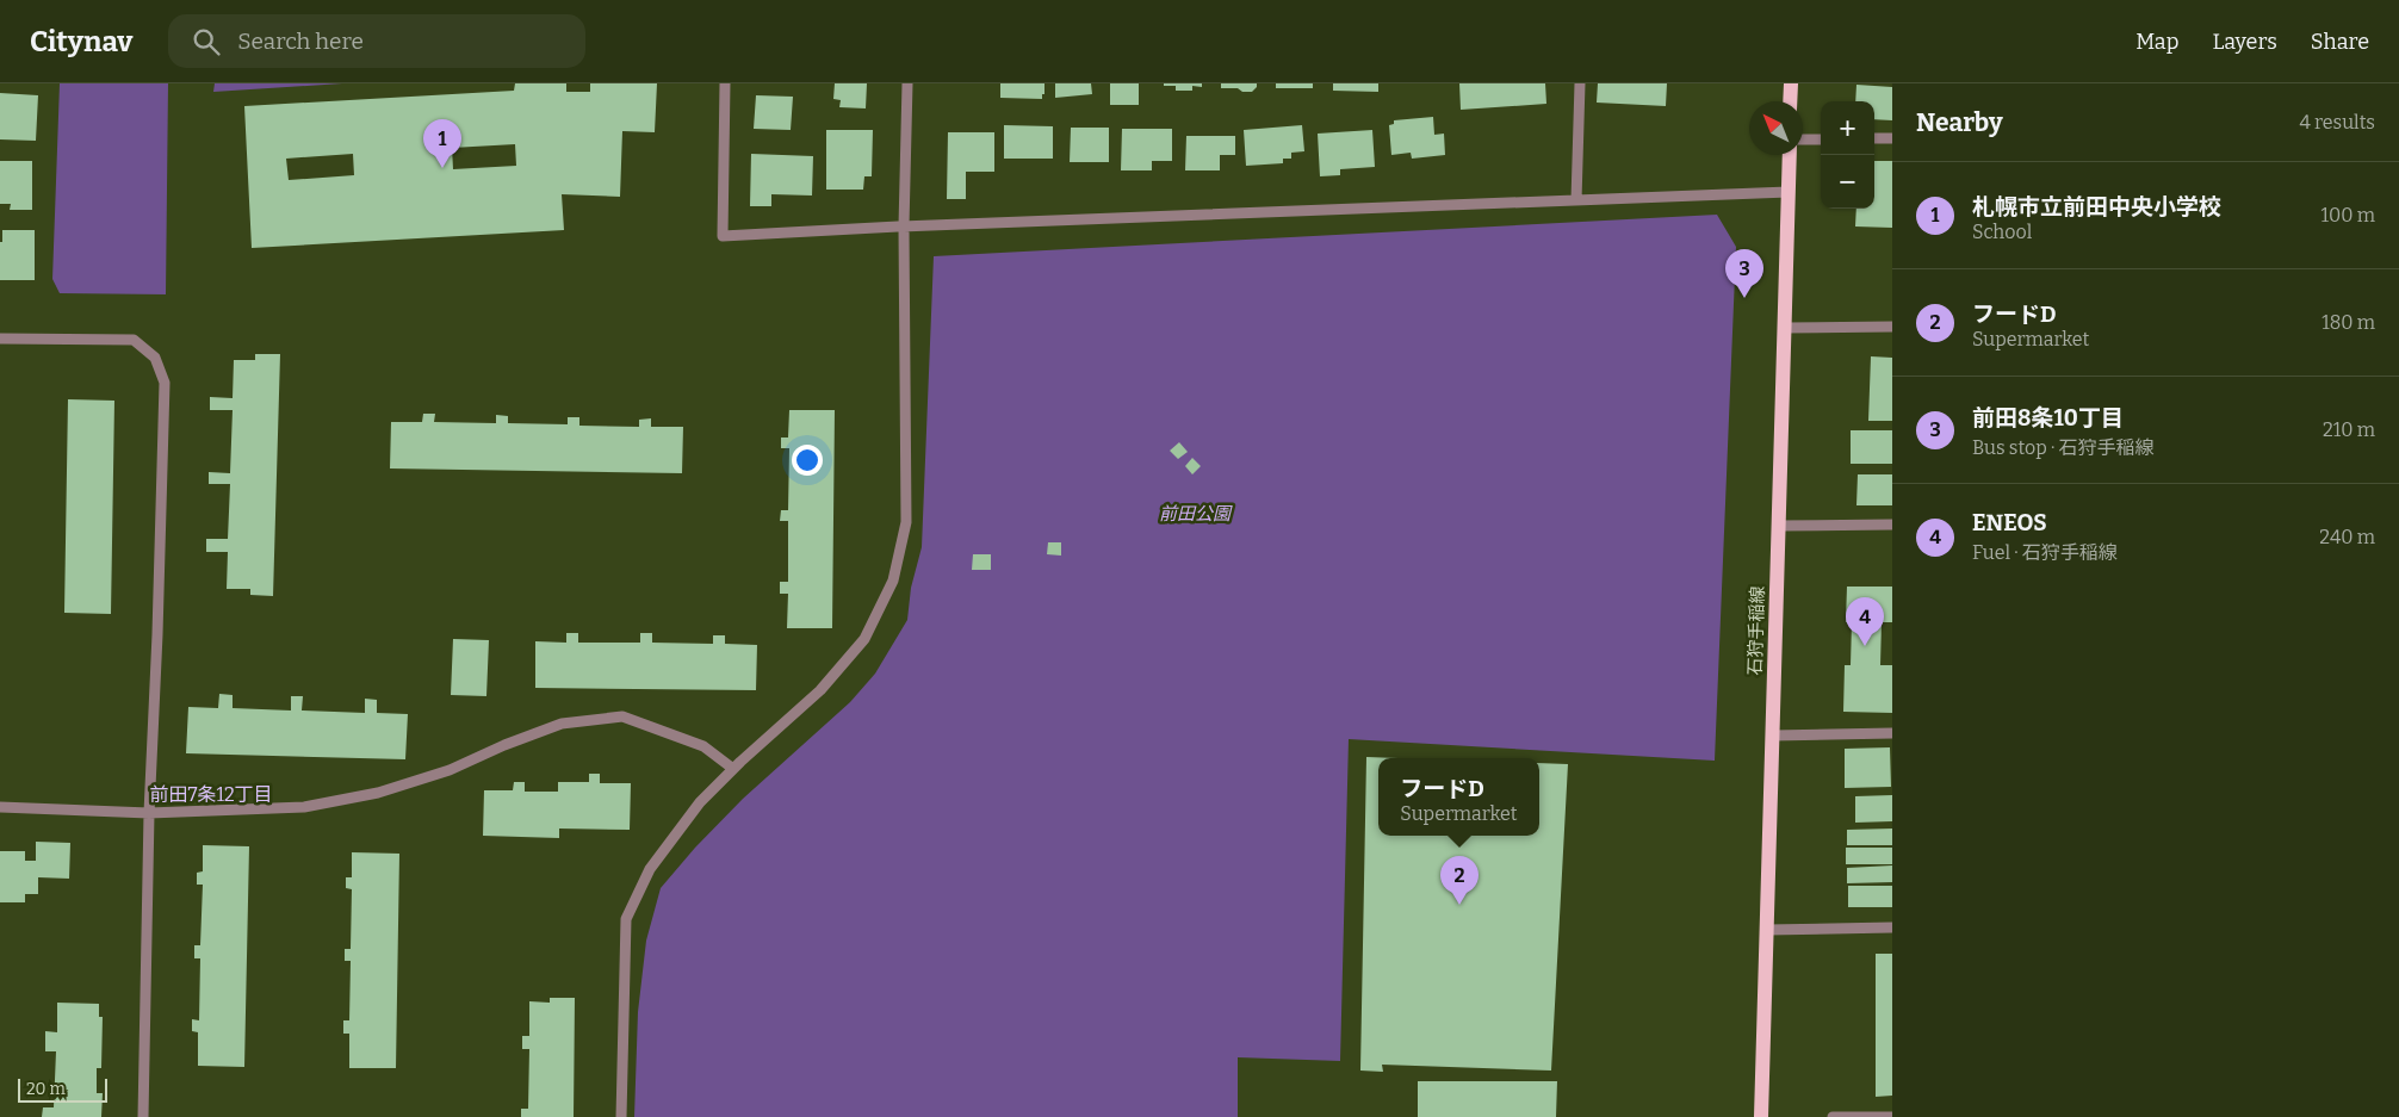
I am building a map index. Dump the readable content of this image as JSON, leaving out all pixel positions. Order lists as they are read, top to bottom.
{
  "streets": {
    "main road": ["石狩手稲線"]
  },
  "districts": ["前田7条12丁目"],
  "parks": ["前田公園"],
  "scale_bar": "20 m",
  "north": "top left",
  "page": {
    "header": "Citynav",
    "search": "Search here",
    "nav": ["Map", "Layers", "Share"],
    "heading": ["Nearby", "4 results"],
    "map_buttons": ["+", "−"],
    "pins": [
      "1",
      "3",
      "4",
      "2"
    ],
    "list": [
      {
        "mark": "1",
        "name": "札幌市立前田中央小学校",
        "note": "School",
        "value": "100 m"
      },
      {
        "mark": "2",
        "name": "フードD",
        "note": "Supermarket",
        "value": "180 m"
      },
      {
        "mark": "3",
        "name": "前田8条10丁目",
        "note": "Bus stop · 石狩手稲線",
        "value": "210 m"
      },
      {
        "mark": "4",
        "name": "ENEOS",
        "note": "Fuel · 石狩手稲線",
        "value": "240 m"
      }
    ],
    "popup": ["フードD", "Supermarket"],
    "scale": "20 m"
  }
}
